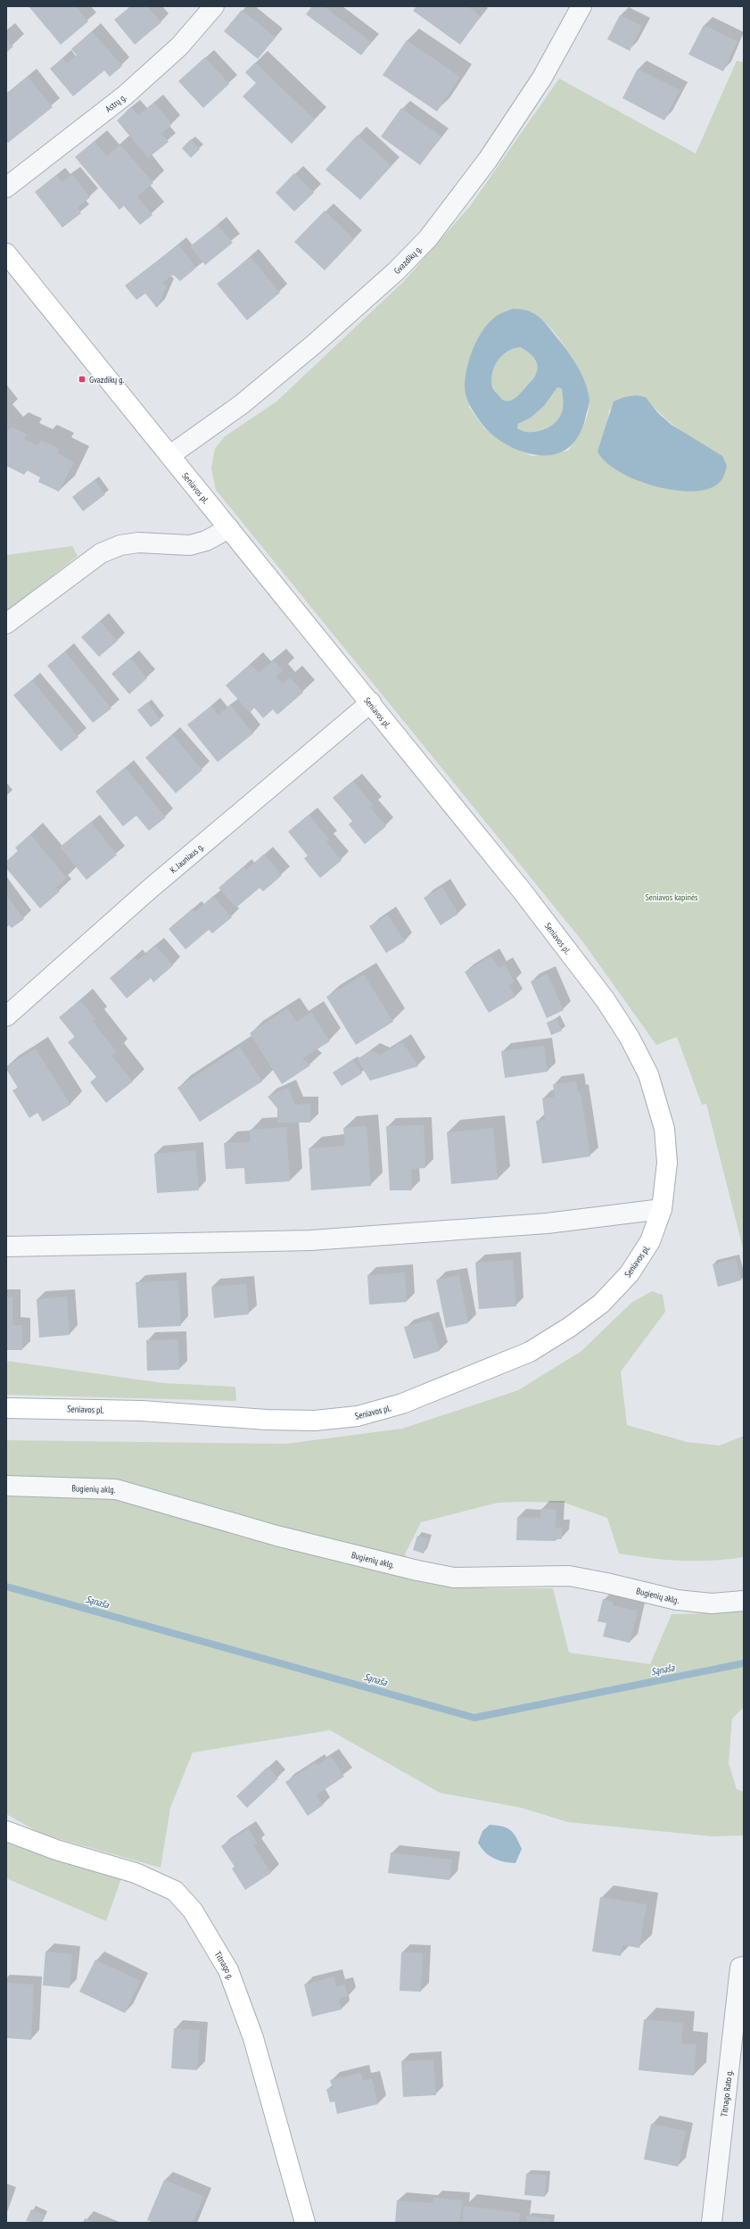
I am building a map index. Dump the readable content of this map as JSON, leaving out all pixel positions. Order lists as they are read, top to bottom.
{
  "streets": {
    "main road": ["Seniavos pl.", "Titnago g."],
    "street": [
      "Astrų g.",
      "Gvazdikų g.",
      "K. Jauniaus g.",
      "Bugienių aklg.",
      "Titnago Rato g."
    ]
  },
  "crossings": [
    ["Gvazdikų g.", "Seniavos pl."],
    ["Seniavos pl.", "K. Jauniaus g."]
  ],
  "water": ["Sąnaša"],
  "parks": ["Seniavos kapinės"],
  "places": {
    "transit": ["Gvazdikų g."]
  }
}
